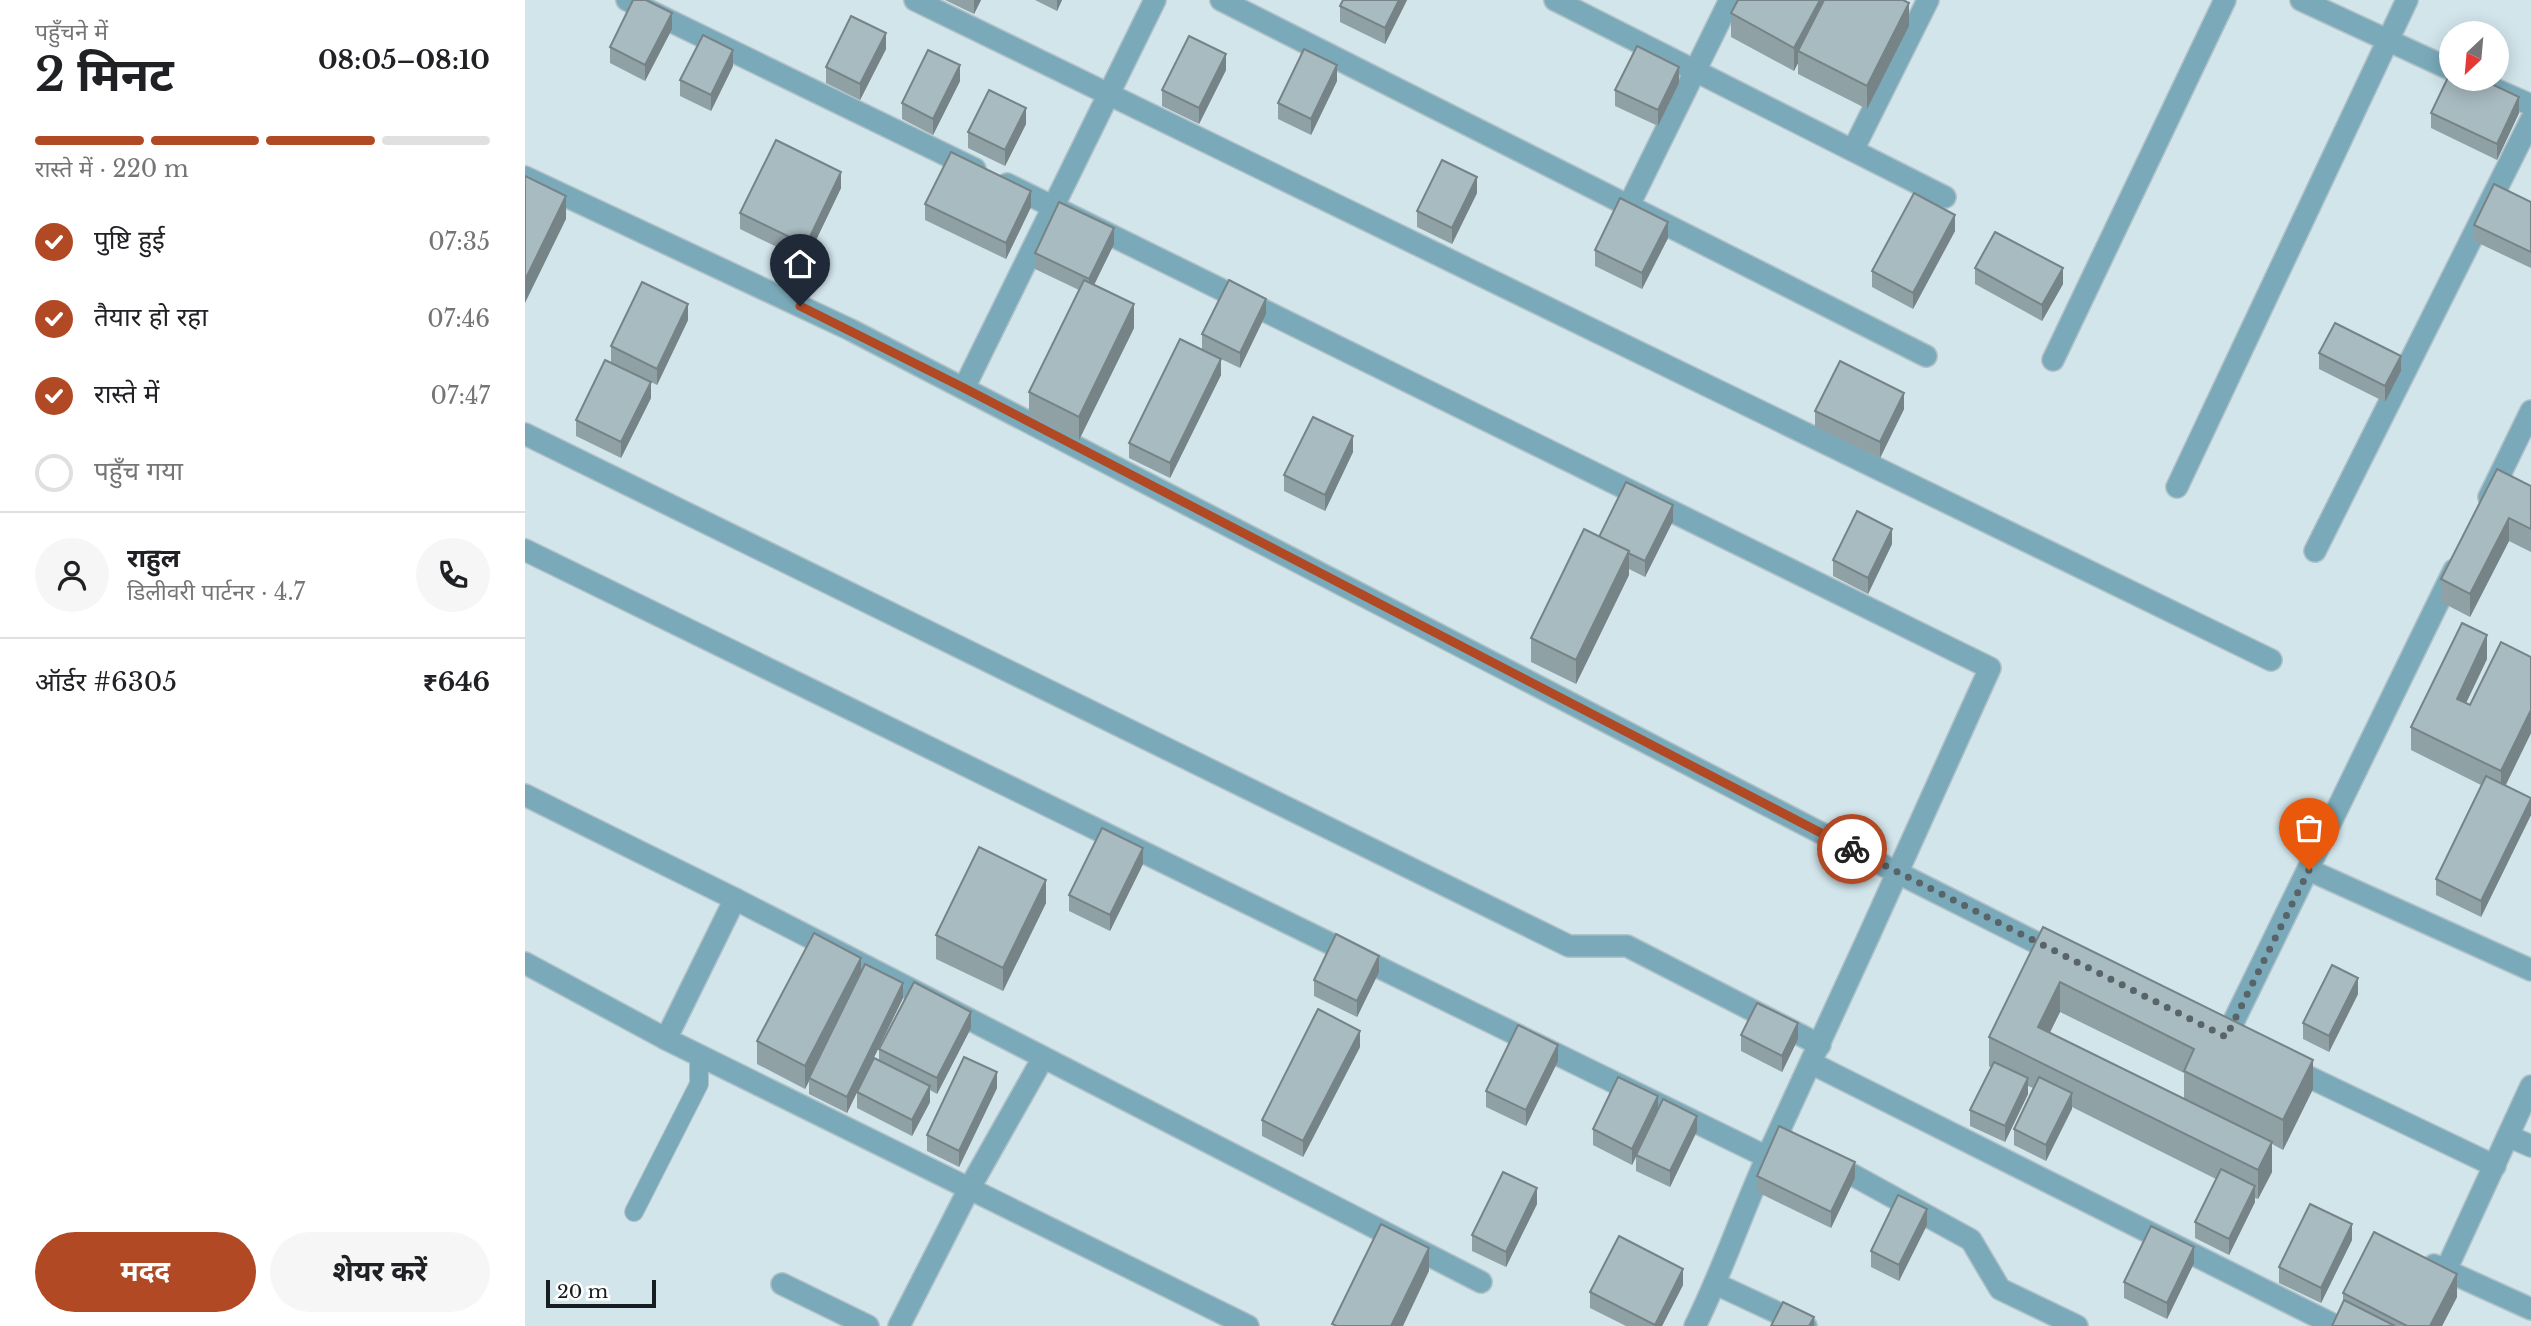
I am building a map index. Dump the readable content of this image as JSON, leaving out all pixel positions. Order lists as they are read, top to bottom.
{
  "scale_bar": "20 m",
  "north": "bottom left",
  "page": {
    "heading": ["2 मिनट", "पहुँचने में", "08:05–08:10"],
    "panel": [
      "राहुल",
      "डिलीवरी पार्टनर · 4.7",
      "ऑर्डर #6305",
      "₹646"
    ],
    "bar": "रास्ते में · 220 m",
    "list": [
      ["पुष्टि हुई", "07:35"],
      ["तैयार हो रहा", "07:46"],
      ["रास्ते में", "07:47"],
      "पहुँच गया"
    ],
    "buttons": ["मदद", "शेयर करें"],
    "scale": "20 m"
  }
}
